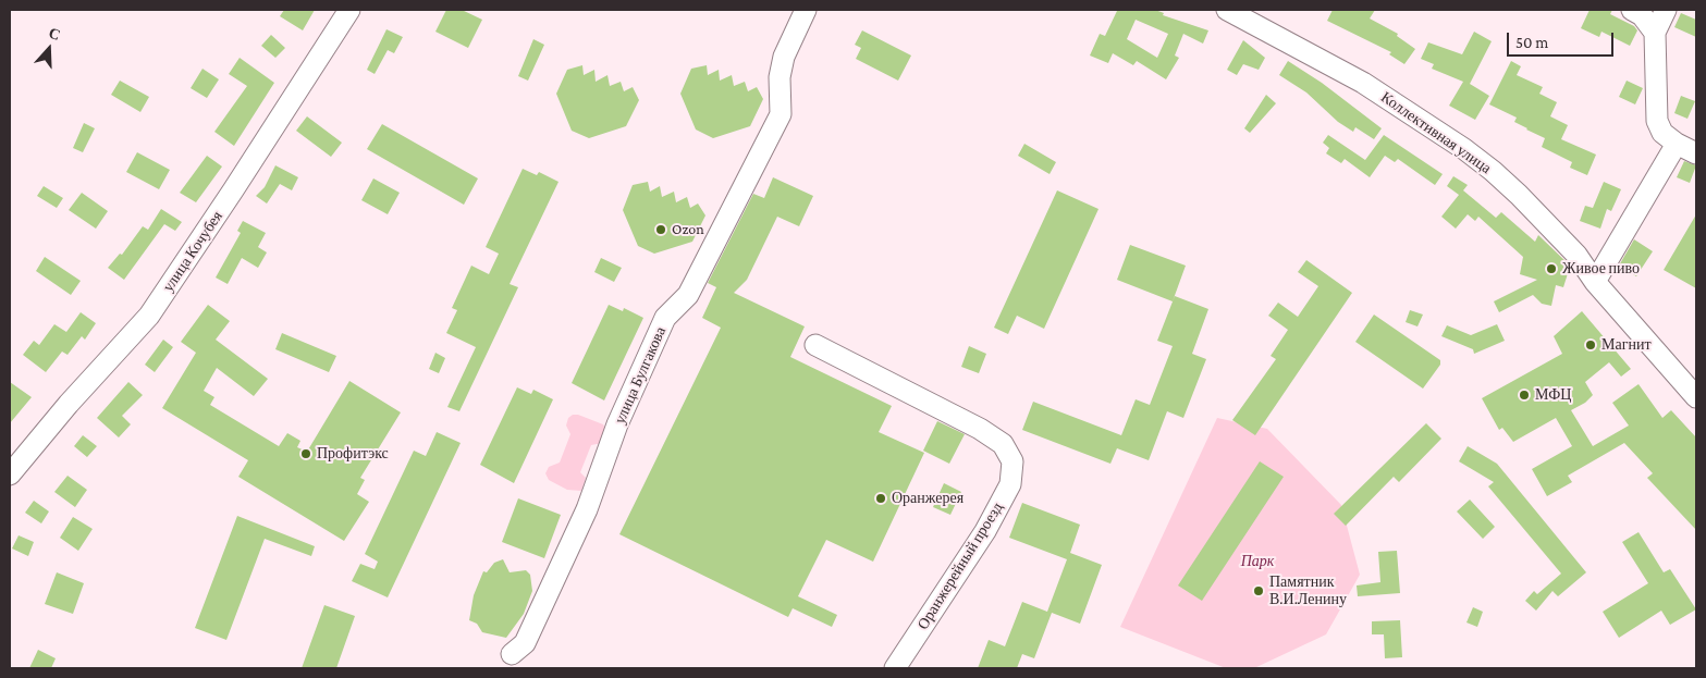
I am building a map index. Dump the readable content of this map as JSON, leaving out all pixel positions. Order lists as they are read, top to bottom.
{
  "streets": {
    "street": [
      "Коллективная улица",
      "улица Кочубея",
      "улица Булгакова",
      "Оранжерейный проезд"
    ]
  },
  "parks": ["Парк"],
  "places": [
    "Ozon",
    "Живое пиво",
    "Магнит",
    "МФЦ",
    "Профитэкс",
    "Оранжерея",
    "Памятник В.И.Ленину"
  ],
  "scale_bar": "50 m",
  "north": "top"
}
